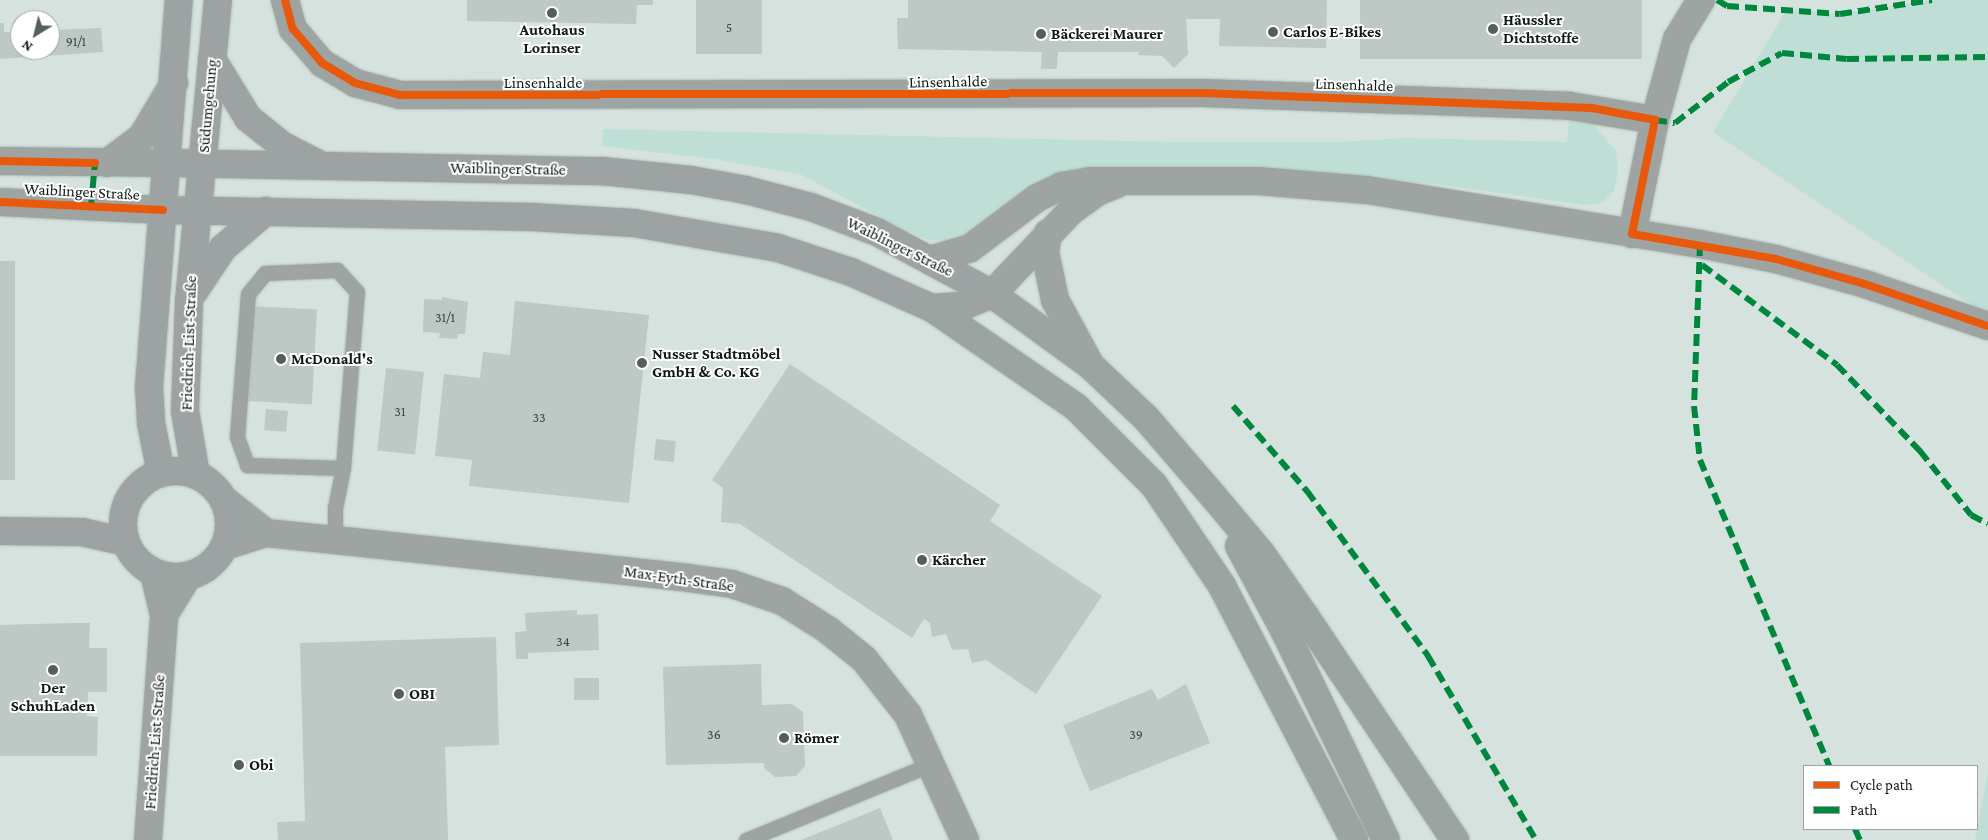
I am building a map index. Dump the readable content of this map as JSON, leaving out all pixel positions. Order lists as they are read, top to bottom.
{
  "streets": {
    "main road": ["Südumgehung", "Waiblinger Straße", "Friedrich-List-Straße"],
    "street": ["Linsenhalde", "Max-Eyth-Straße"]
  },
  "crossings": [
    ["Südumgehung", "Waiblinger Straße"],
    ["Südumgehung", "Friedrich-List-Straße"],
    ["Waiblinger Straße", "Friedrich-List-Straße"],
    ["Friedrich-List-Straße", "Max-Eyth-Straße"]
  ],
  "places": [
    "Autohaus Lorinser",
    "Häussler Dichtstoffe",
    "Carlos E-Bikes",
    "Bäckerei Maurer",
    "McDonald's",
    "Nusser Stadtmöbel GmbH & Co. KG",
    "Kärcher",
    "Der SchuhLaden",
    "OBI",
    "Römer",
    "Obi"
  ],
  "house_numbers": [
    "5",
    "91/1",
    "31/1",
    "31",
    "33",
    "34",
    "36",
    "39"
  ],
  "legend": ["Cycle path", "Path"],
  "north": "bottom left"
}
